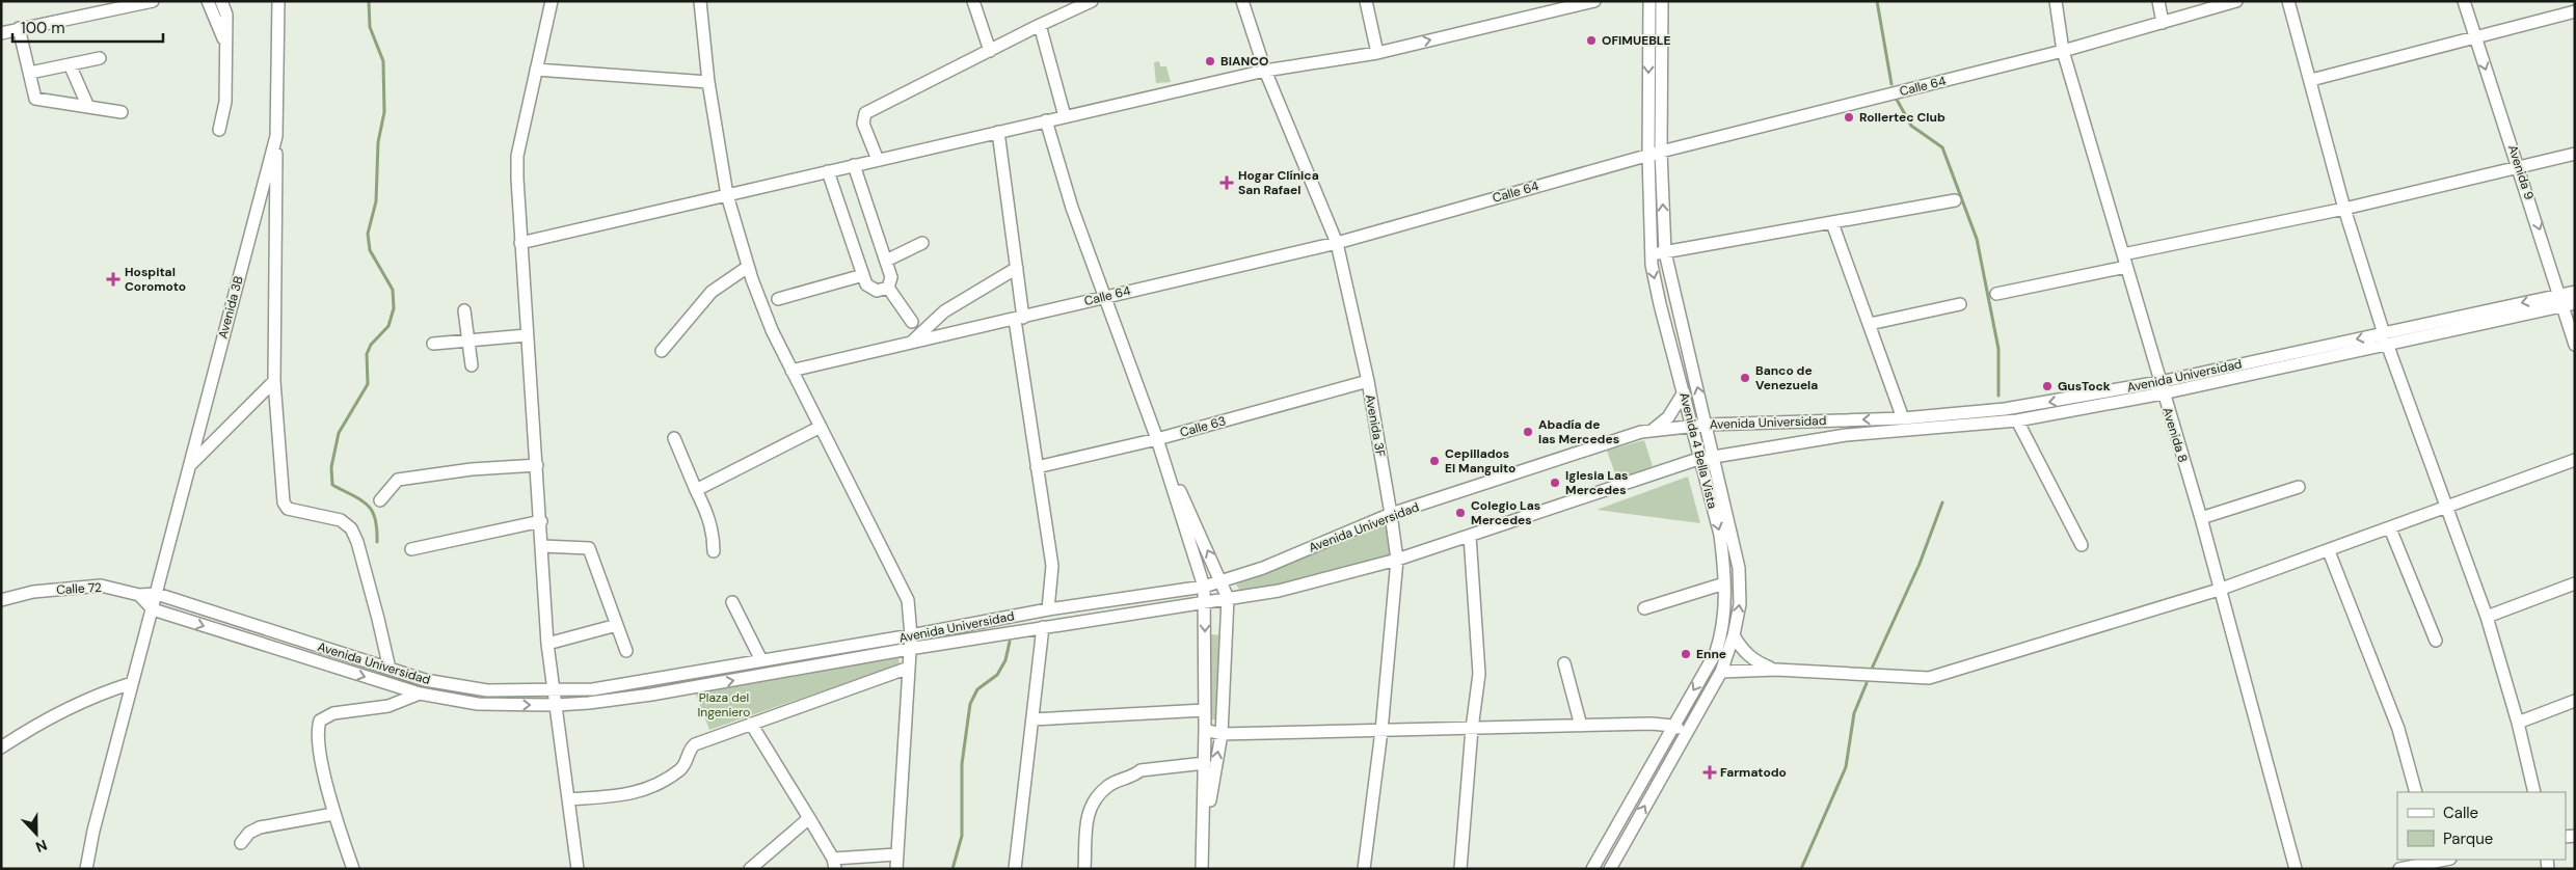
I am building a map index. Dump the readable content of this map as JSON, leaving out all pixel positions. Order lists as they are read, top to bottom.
{
  "streets": {
    "street": [
      "Calle 64",
      "Avenida 9",
      "Avenida 3B",
      "Avenida Universidad",
      "Avenida 3F",
      "Calle 63",
      "Avenida 8",
      "Avenida 4 Bella Vista",
      "Calle 72"
    ]
  },
  "crossings": [
    ["Calle 64", "Avenida 3F"],
    ["Calle 64", "Avenida 8"],
    ["Calle 64", "Avenida 4 Bella Vista"],
    ["Avenida 9", "Avenida Universidad"],
    ["Avenida 3B", "Avenida Universidad"],
    ["Avenida 3B", "Calle 72"],
    ["Avenida Universidad", "Avenida 3F"],
    ["Avenida Universidad", "Avenida 8"],
    ["Avenida Universidad", "Avenida 4 Bella Vista"],
    ["Avenida Universidad", "Calle 72"],
    ["Avenida 3F", "Calle 63"]
  ],
  "one_way": ["Avenida 9"],
  "parks": ["Plaza del Ingeniero"],
  "places": {
    "other": [
      "OFIMUEBLE",
      "BIANCO",
      "Rollertec Club",
      "Banco de Venezuela",
      "GusTock",
      "Abadía de las Mercedes",
      "Cepillados El Manguito",
      "Iglesia Las Mercedes",
      "Colegio Las Mercedes",
      "Enne"
    ],
    "health": ["Hogar Clínica San Rafael", "Hospital Coromoto", "Farmatodo"]
  },
  "legend": ["Calle", "Parque"],
  "scale_bar": "100 m",
  "north": "bottom"
}
